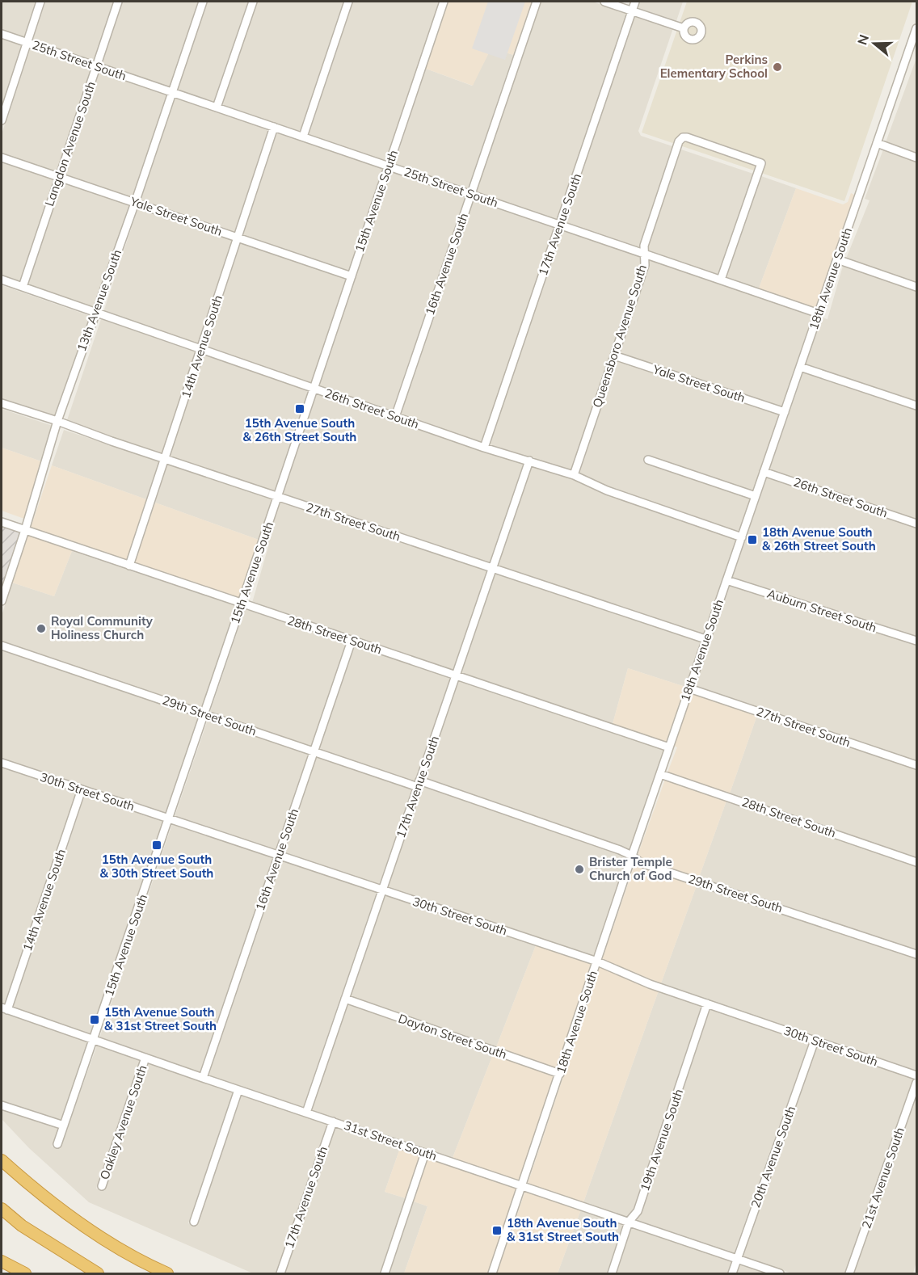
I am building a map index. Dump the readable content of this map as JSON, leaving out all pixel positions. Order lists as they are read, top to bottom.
{
  "streets": {
    "street": [
      "25th Street South",
      "Langdon Avenue South",
      "15th Avenue South",
      "Yale Street South",
      "17th Avenue South",
      "16th Avenue South",
      "18th Avenue South",
      "13th Avenue South",
      "Queensboro Avenue South",
      "14th Avenue South",
      "26th Street South",
      "27th Street South",
      "Auburn Street South",
      "28th Street South",
      "29th Street South",
      "30th Street South",
      "Dayton Street South",
      "Oakley Avenue South",
      "19th Avenue South",
      "31st Street South",
      "20th Avenue South",
      "21st Avenue South"
    ]
  },
  "crossings": [
    ["25th Street South", "Langdon Avenue South"],
    ["25th Street South", "15th Avenue South"],
    ["25th Street South", "17th Avenue South"],
    ["25th Street South", "16th Avenue South"],
    ["25th Street South", "18th Avenue South"],
    ["25th Street South", "13th Avenue South"],
    ["25th Street South", "Queensboro Avenue South"],
    ["25th Street South", "14th Avenue South"],
    ["Langdon Avenue South", "Yale Street South"],
    ["Langdon Avenue South", "26th Street South"],
    ["15th Avenue South", "Yale Street South"],
    ["15th Avenue South", "26th Street South"],
    ["15th Avenue South", "27th Street South"],
    ["15th Avenue South", "28th Street South"],
    ["15th Avenue South", "29th Street South"],
    ["15th Avenue South", "30th Street South"],
    ["15th Avenue South", "31st Street South"],
    ["Yale Street South", "18th Avenue South"],
    ["Yale Street South", "13th Avenue South"],
    ["Yale Street South", "Queensboro Avenue South"],
    ["Yale Street South", "14th Avenue South"],
    ["17th Avenue South", "26th Street South"],
    ["17th Avenue South", "27th Street South"],
    ["17th Avenue South", "28th Street South"],
    ["17th Avenue South", "29th Street South"],
    ["17th Avenue South", "30th Street South"],
    ["17th Avenue South", "Dayton Street South"],
    ["17th Avenue South", "31st Street South"],
    ["16th Avenue South", "26th Street South"],
    ["16th Avenue South", "28th Street South"],
    ["16th Avenue South", "29th Street South"],
    ["16th Avenue South", "30th Street South"],
    ["16th Avenue South", "31st Street South"],
    ["18th Avenue South", "26th Street South"],
    ["18th Avenue South", "27th Street South"],
    ["18th Avenue South", "Auburn Street South"],
    ["18th Avenue South", "28th Street South"],
    ["18th Avenue South", "29th Street South"],
    ["18th Avenue South", "30th Street South"],
    ["18th Avenue South", "Dayton Street South"],
    ["18th Avenue South", "31st Street South"],
    ["13th Avenue South", "26th Street South"],
    ["13th Avenue South", "27th Street South"],
    ["13th Avenue South", "28th Street South"],
    ["Queensboro Avenue South", "26th Street South"],
    ["14th Avenue South", "26th Street South"],
    ["14th Avenue South", "27th Street South"],
    ["14th Avenue South", "28th Street South"],
    ["14th Avenue South", "30th Street South"],
    ["14th Avenue South", "31st Street South"],
    ["30th Street South", "19th Avenue South"],
    ["30th Street South", "20th Avenue South"],
    ["Oakley Avenue South", "31st Street South"],
    ["19th Avenue South", "31st Street South"],
    ["31st Street South", "20th Avenue South"]
  ],
  "places": {
    "other": ["Perkins Elementary School", "Royal Community Holiness Church", "Brister Temple Church of God"],
    "transit": [
      "15th Avenue South & 26th Street South",
      "18th Avenue South & 26th Street South",
      "15th Avenue South & 30th Street South",
      "15th Avenue South & 31st Street South",
      "18th Avenue South & 31st Street South"
    ]
  },
  "north": "left"
}
